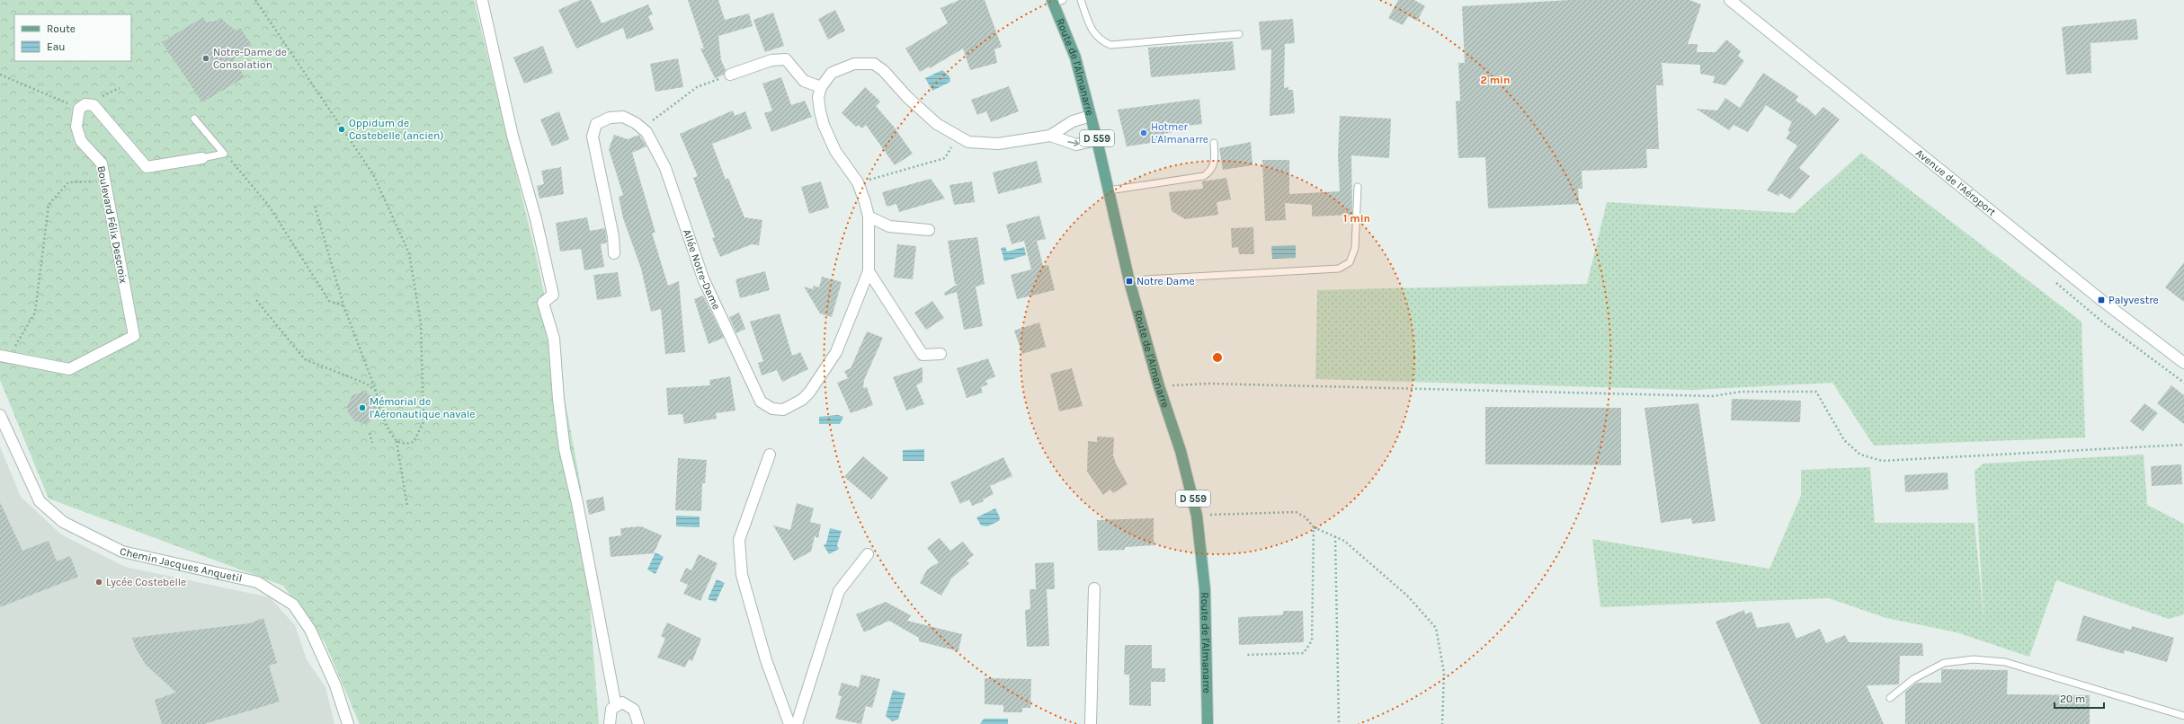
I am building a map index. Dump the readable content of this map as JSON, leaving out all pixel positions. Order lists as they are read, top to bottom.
{
  "streets": {
    "main road": ["Route de l'Almanarre", "D 559"],
    "street": [
      "Avenue de l'Aéroport",
      "Boulevard Félix Descroix",
      "Allée Notre-Dame",
      "Chemin Jacques Anquetil"
    ]
  },
  "places": {
    "other": [
      "Notre-Dame de Consolation",
      "Oppidum de Costebelle (ancien)",
      "Hotmer L'Almanarre",
      "Mémorial de l'Aéronautique navale",
      "Lycée Costebelle"
    ],
    "transit": ["Notre Dame", "Palyvestre"]
  },
  "legend": ["Route", "Eau"],
  "scale_bar": "20 m",
  "rings": ["2 min", "1 min"]
}
